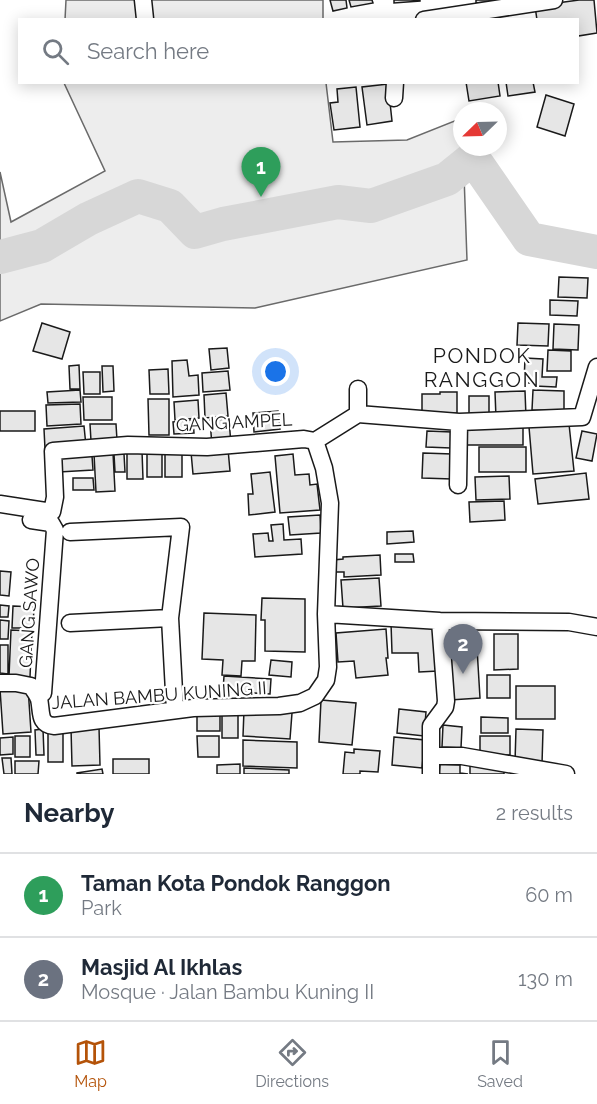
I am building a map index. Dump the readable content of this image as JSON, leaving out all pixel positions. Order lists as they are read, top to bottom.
{
  "streets": {
    "street": ["GANG AMPEL", "GANG SAWO", "JALAN BAMBU KUNING II"]
  },
  "crossings": [
    ["GANG AMPEL", "JALAN BAMBU KUNING II"],
    ["GANG SAWO", "JALAN BAMBU KUNING II"]
  ],
  "districts": ["PONDOK RANGGON"],
  "north": "bottom left",
  "page": {
    "search": "Search here",
    "pins": ["1", "2"],
    "heading": ["Nearby", "2 results"],
    "list": [
      {
        "mark": "1",
        "name": "Taman Kota Pondok Ranggon",
        "note": "Park",
        "value": "60 m"
      },
      {
        "mark": "2",
        "name": "Masjid Al Ikhlas",
        "note": "Mosque · Jalan Bambu Kuning II",
        "value": "130 m"
      }
    ],
    "nav": ["Map", "Directions", "Saved"]
  }
}
